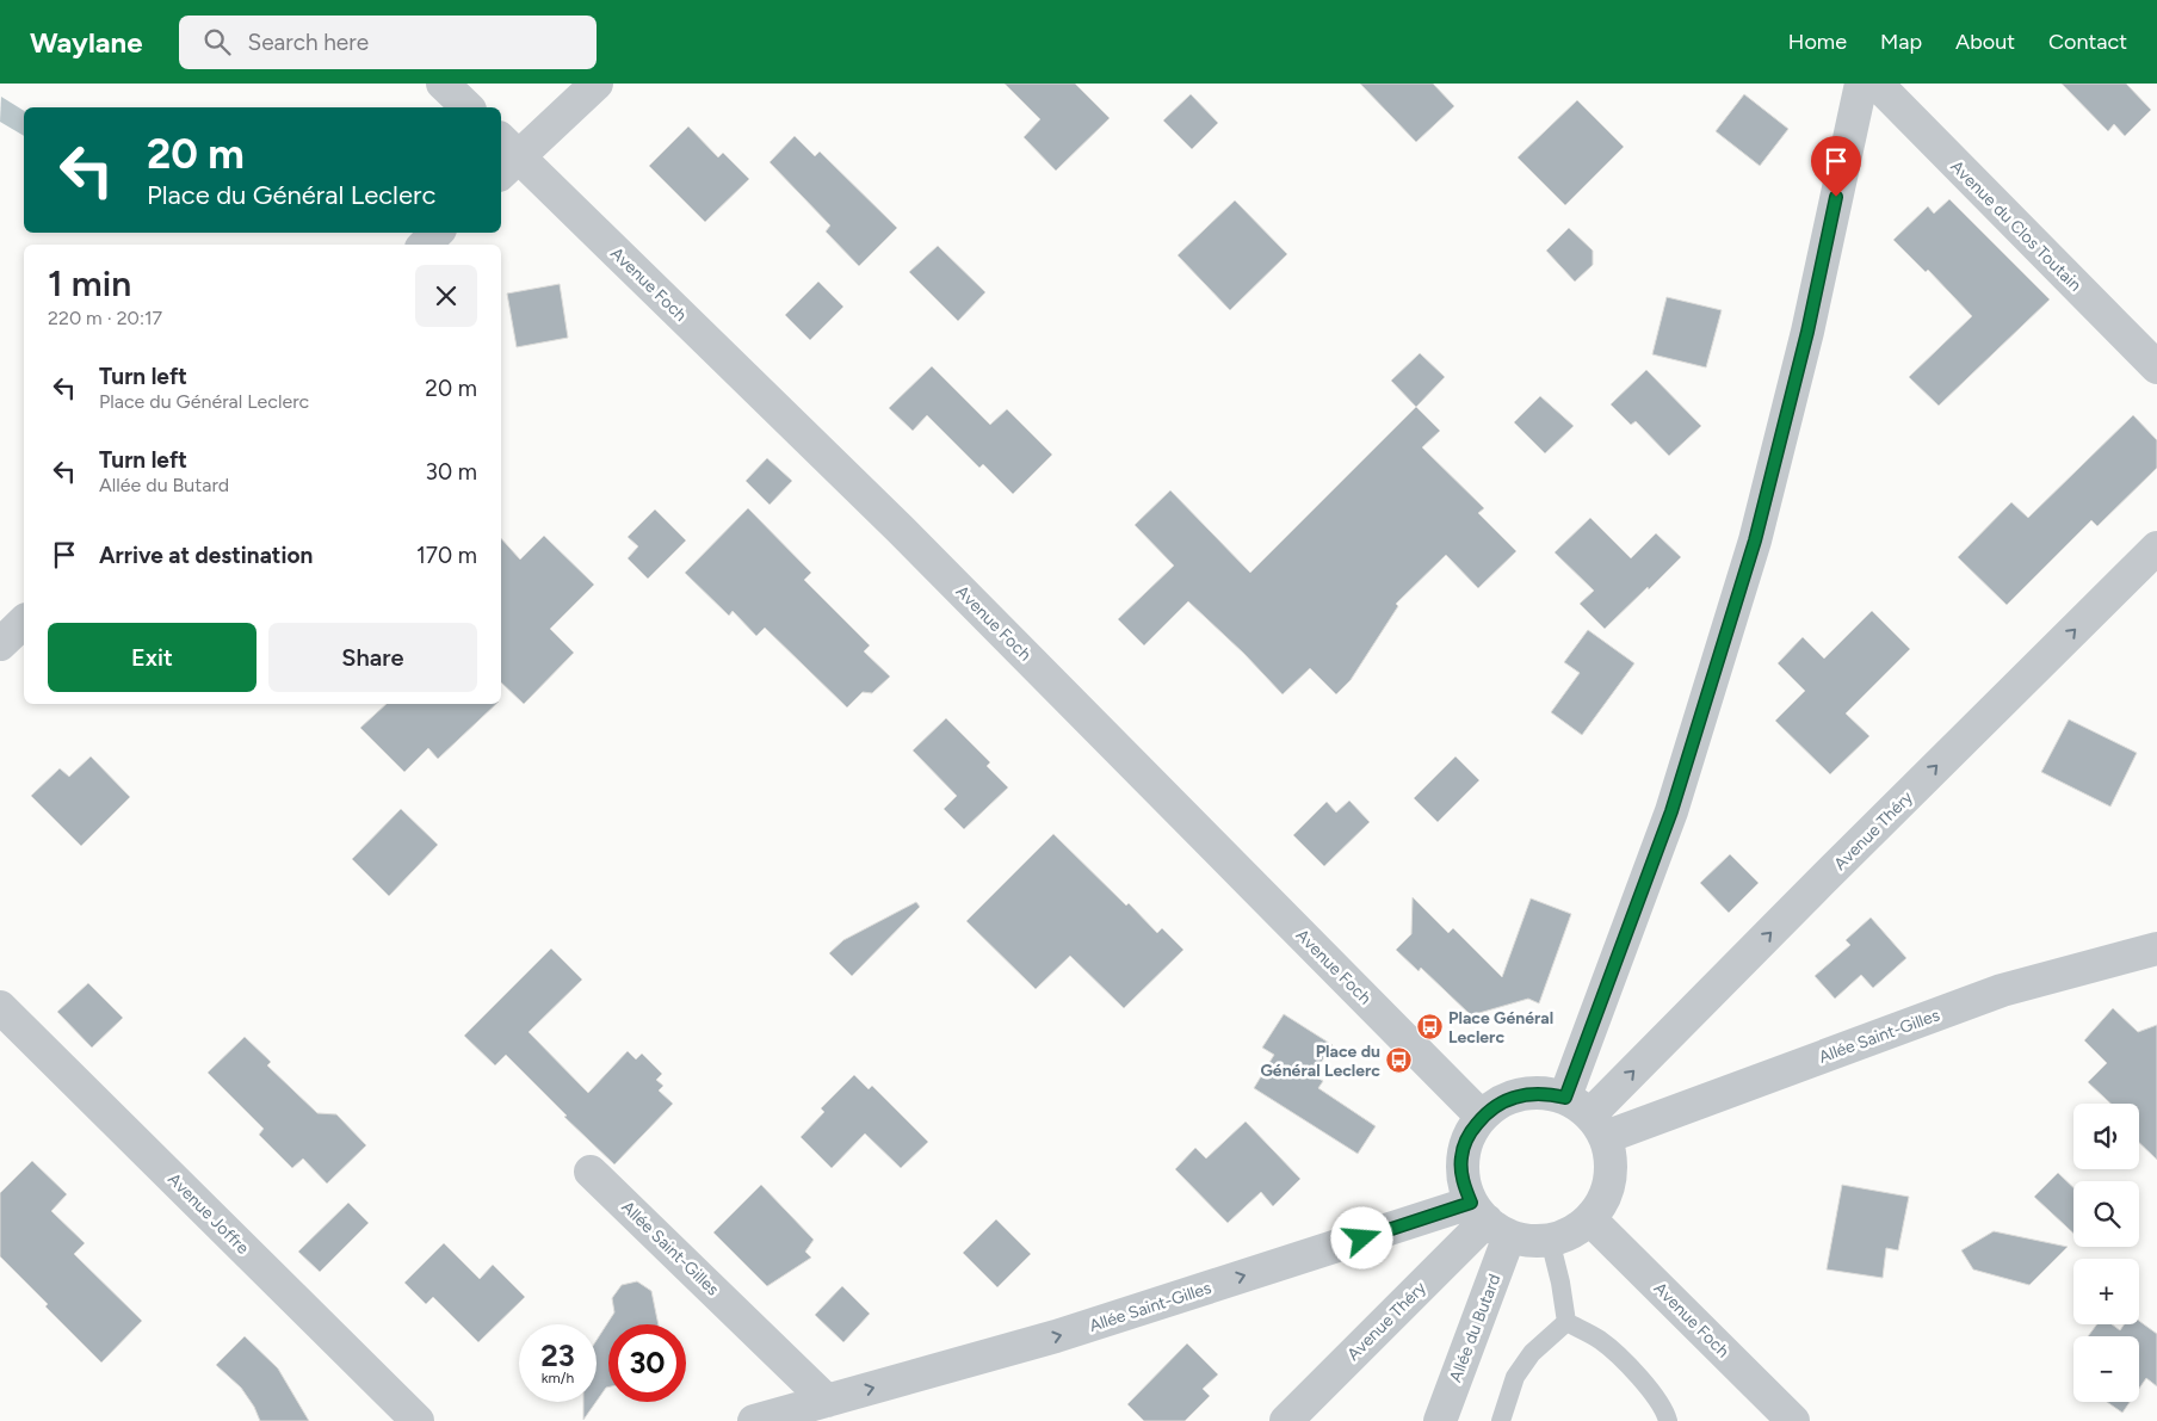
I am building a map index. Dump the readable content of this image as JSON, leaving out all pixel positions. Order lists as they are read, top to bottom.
{
  "streets": {
    "street": [
      "Avenue du Clos Toutain",
      "Avenue Foch",
      "Avenue Théry",
      "Allée Saint-Gilles",
      "Avenue Joffre",
      "Allée du Butard"
    ]
  },
  "crossings": [
    ["Avenue Foch", "Avenue Théry"],
    ["Avenue Foch", "Allée Saint-Gilles"],
    ["Avenue Foch", "Allée du Butard"],
    ["Avenue Théry", "Allée Saint-Gilles"],
    ["Avenue Théry", "Allée du Butard"],
    ["Allée Saint-Gilles", "Allée du Butard"]
  ],
  "one_way": ["Avenue Théry", "Allée Saint-Gilles"],
  "places": {
    "bus stop": ["Place Général Leclerc", "Place du Général Leclerc"]
  },
  "page": {
    "header": "Waylane",
    "search": "Search here",
    "nav": [
      "Home",
      "Map",
      "About",
      "Contact"
    ],
    "turn": ["20 m", "Place du Général Leclerc"],
    "heading": ["1 min", "220 m · 20:17"],
    "list": [
      {
        "name": "Turn left",
        "note": "Place du Général Leclerc",
        "value": "20 m"
      },
      {
        "name": "Turn left",
        "note": "Allée du Butard",
        "value": "30 m"
      },
      {
        "name": "Arrive at destination",
        "value": "170 m"
      }
    ],
    "buttons": ["Exit", "Share"],
    "map_buttons": ["+", "−"],
    "speed": "23 km/h",
    "limit": "30"
  }
}
